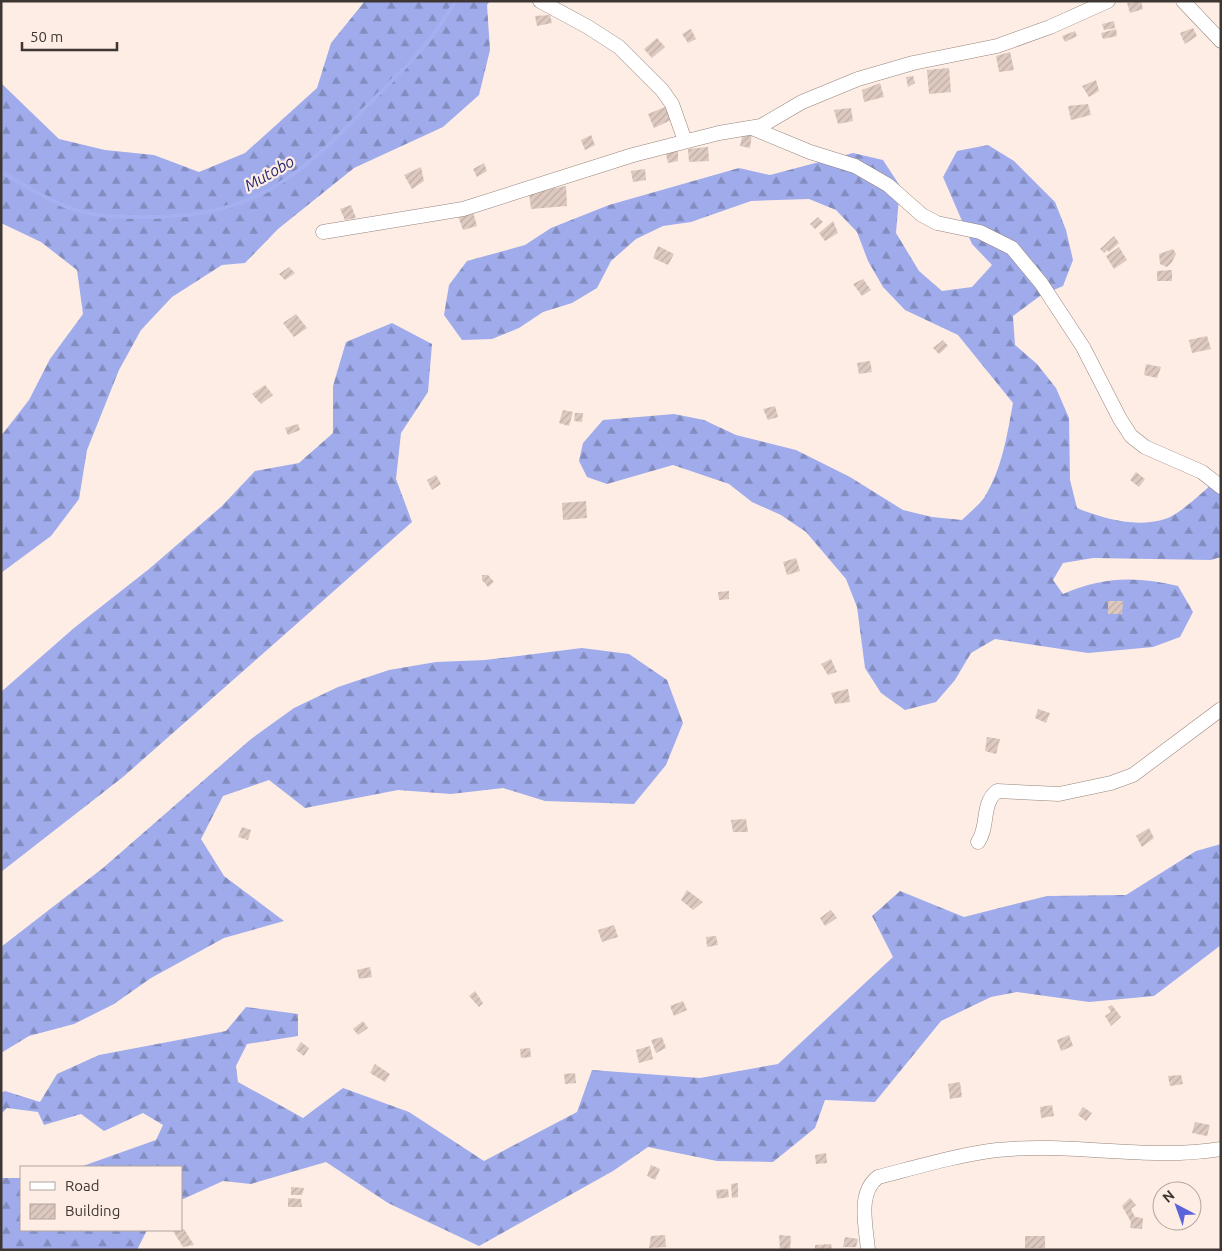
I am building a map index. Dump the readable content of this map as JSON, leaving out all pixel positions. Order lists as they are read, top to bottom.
{
  "water": ["Mutobo"],
  "legend": ["Road", "Building"],
  "scale_bar": "50 m",
  "north": "top left"
}
